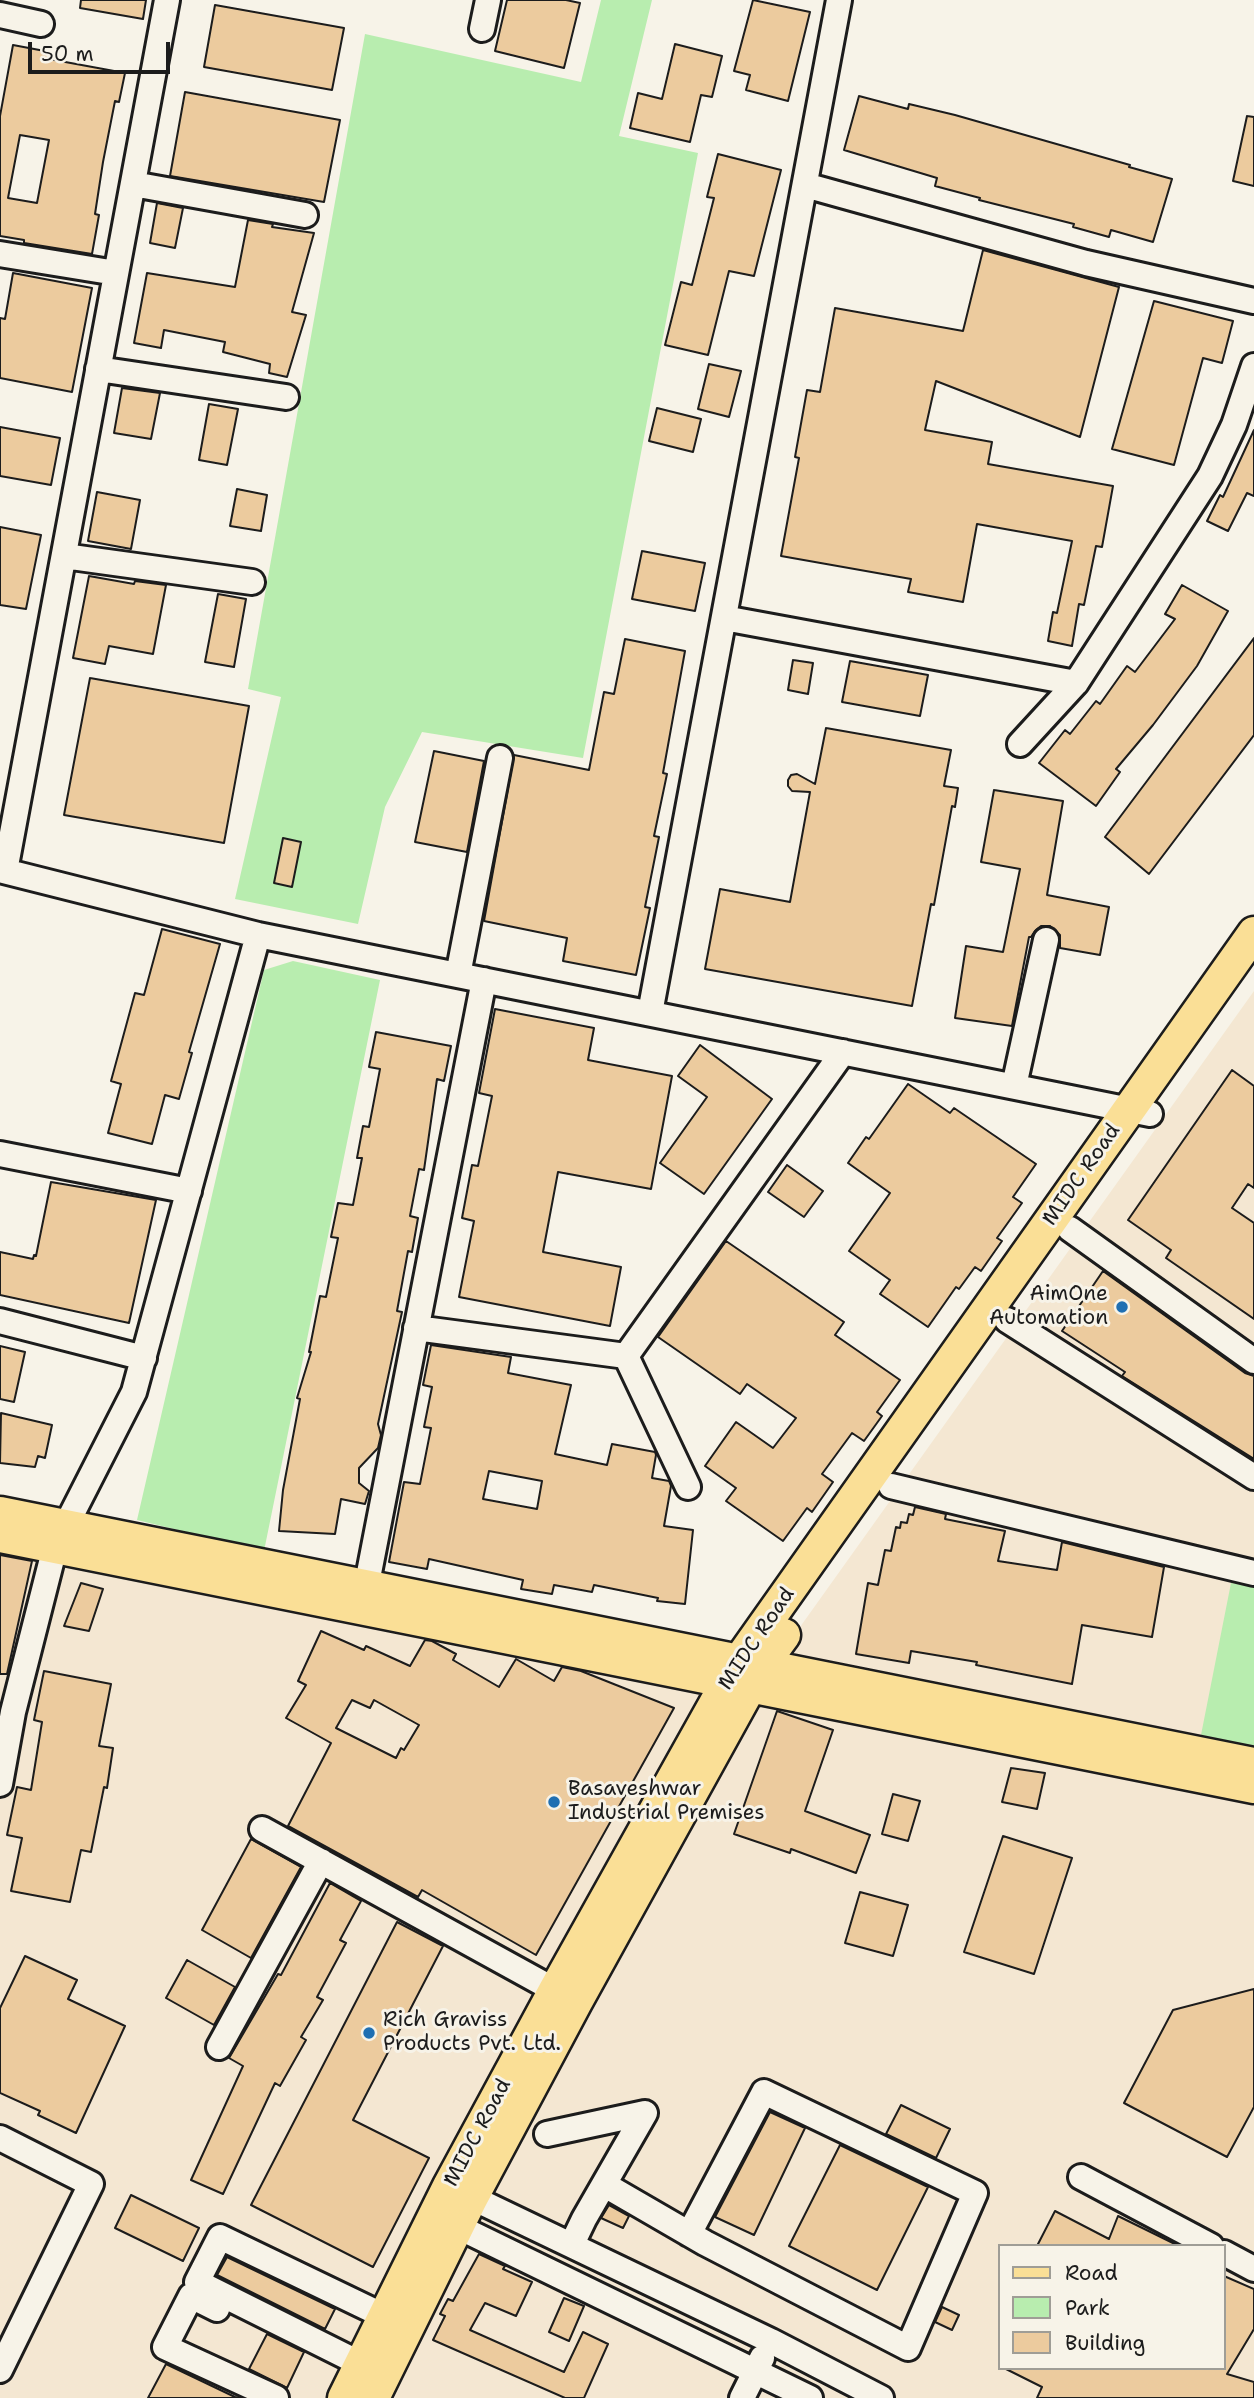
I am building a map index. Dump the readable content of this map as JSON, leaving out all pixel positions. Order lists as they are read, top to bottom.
{
  "streets": {
    "main road": ["MIDC Road"]
  },
  "places": ["AimOne Automation", "Basaveshwar Industrial Premises", "Rich Graviss Products Pvt. Ltd."],
  "legend": ["Road", "Park", "Building"],
  "scale_bar": "50 m"
}
